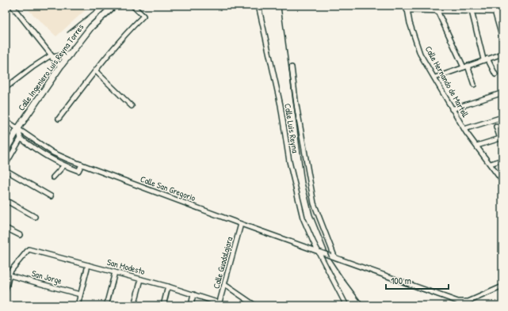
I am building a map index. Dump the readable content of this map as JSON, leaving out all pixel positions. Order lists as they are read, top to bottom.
{
  "streets": {
    "street": [
      "Calle Ingeniero Luis Reyna Torres",
      "Calle Hernando de Martell",
      "Calle Luis Reyna",
      "Calle San Gregorio",
      "Calle Guadalajara",
      "San Modesto",
      "San Jorge"
    ]
  },
  "crossings": [
    ["Calle Ingeniero Luis Reyna Torres", "Calle San Gregorio"],
    ["Calle Luis Reyna", "Calle San Gregorio"],
    ["Calle San Gregorio", "Calle Guadalajara"],
    ["Calle Guadalajara", "San Modesto"],
    ["San Modesto", "San Jorge"]
  ],
  "scale_bar": "100 m"
}
